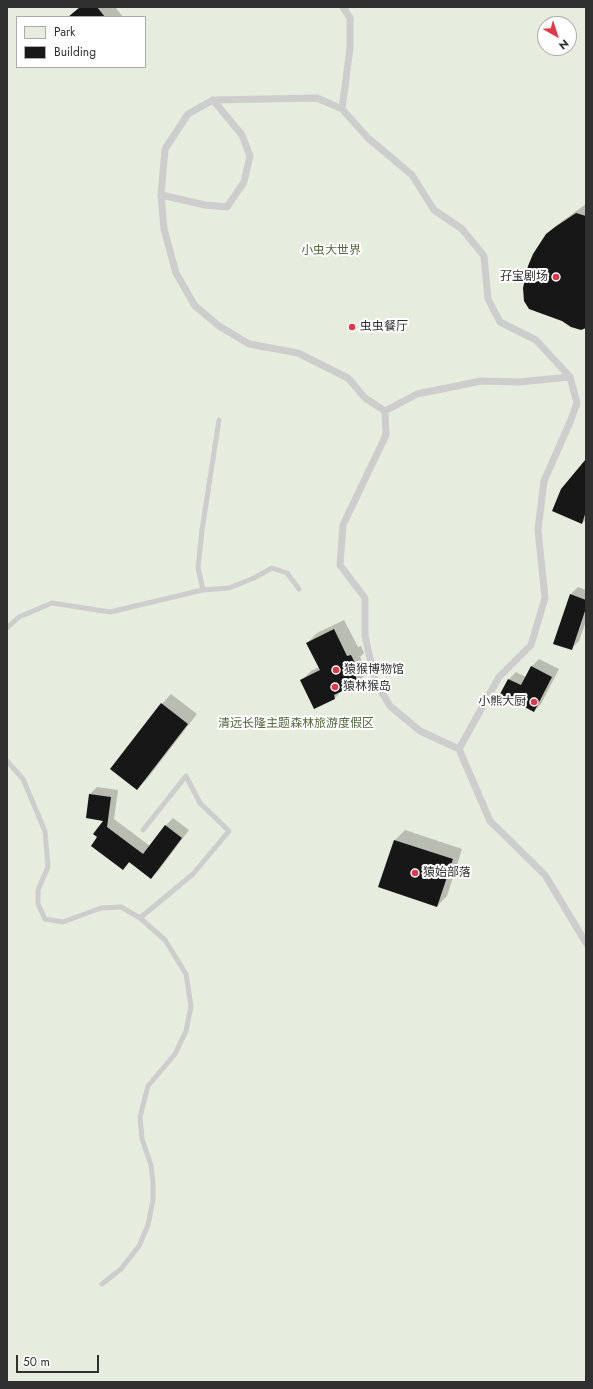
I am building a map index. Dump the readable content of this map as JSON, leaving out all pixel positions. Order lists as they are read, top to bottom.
{
  "parks": ["小虫大世界", "清远长隆主题森林旅游度假区"],
  "places": [
    "孖宝剧场",
    "虫虫餐厅",
    "猿猴博物馆",
    "猿林猴岛",
    "小熊大厨",
    "猿始部落"
  ],
  "legend": ["Park", "Building"],
  "scale_bar": "50 m",
  "north": "bottom right"
}
